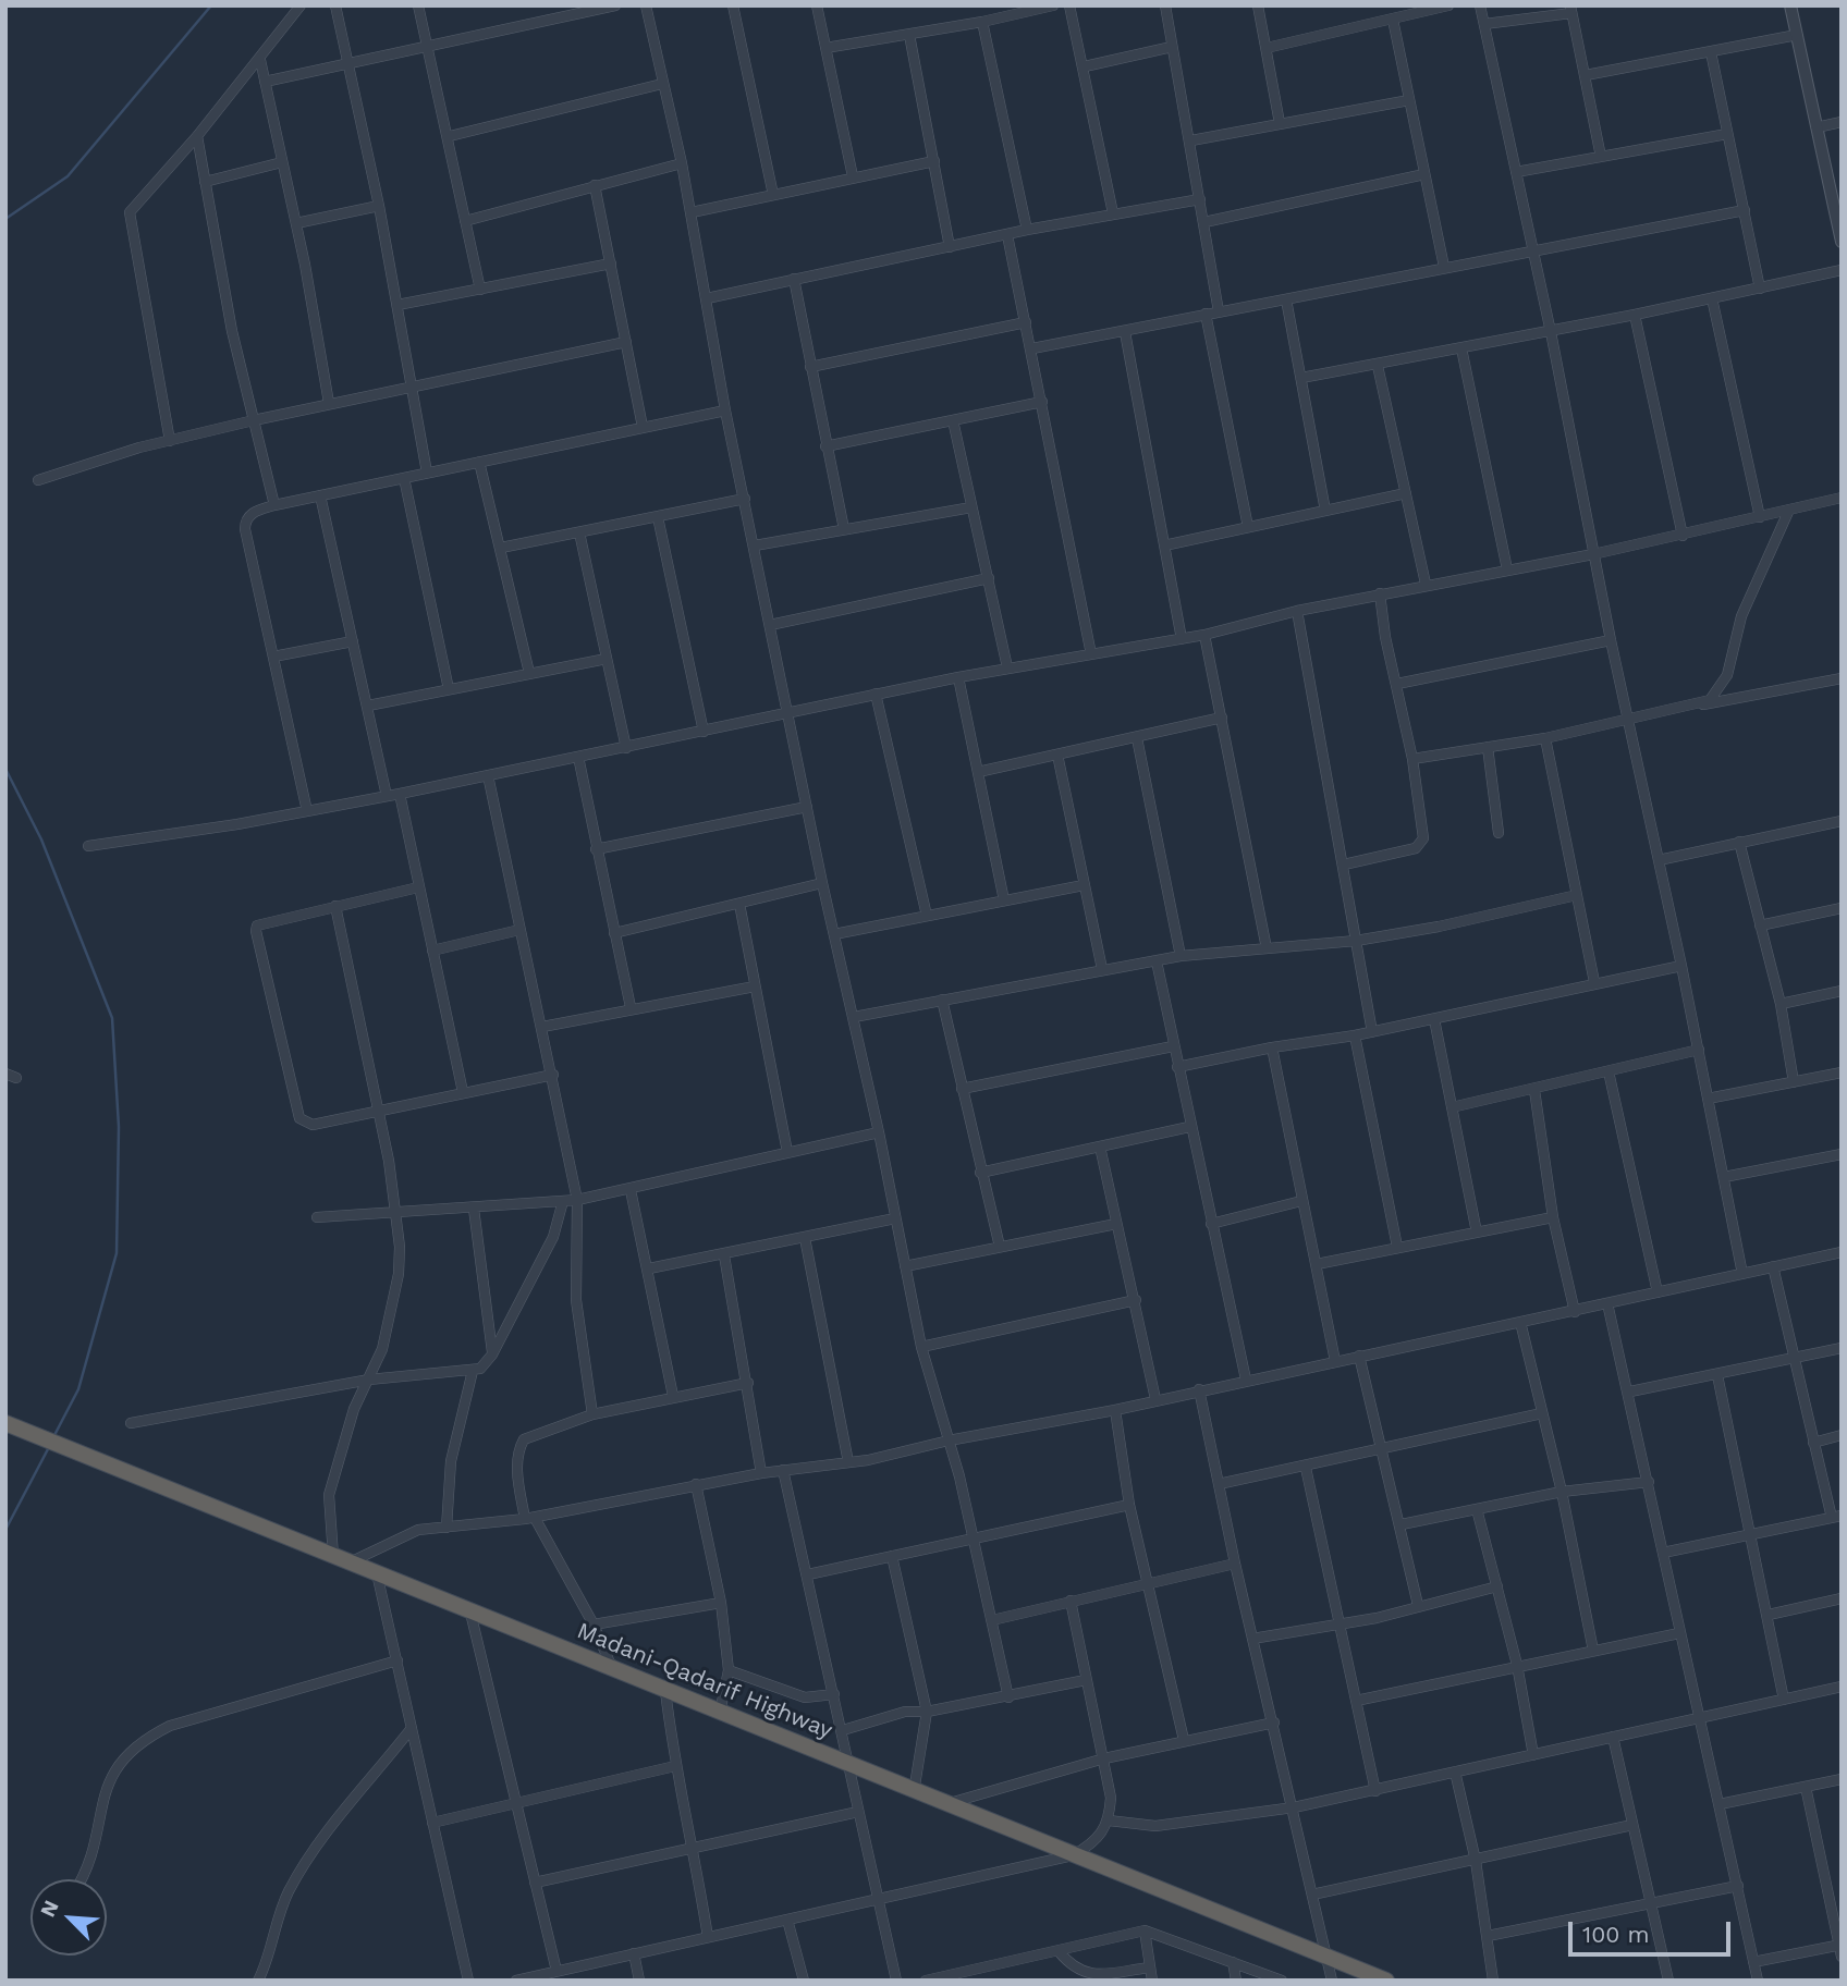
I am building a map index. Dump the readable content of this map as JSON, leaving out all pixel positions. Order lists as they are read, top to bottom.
{
  "streets": {
    "highway": ["Madani-Qadarif Highway"]
  },
  "scale_bar": "100 m",
  "north": "top left"
}
